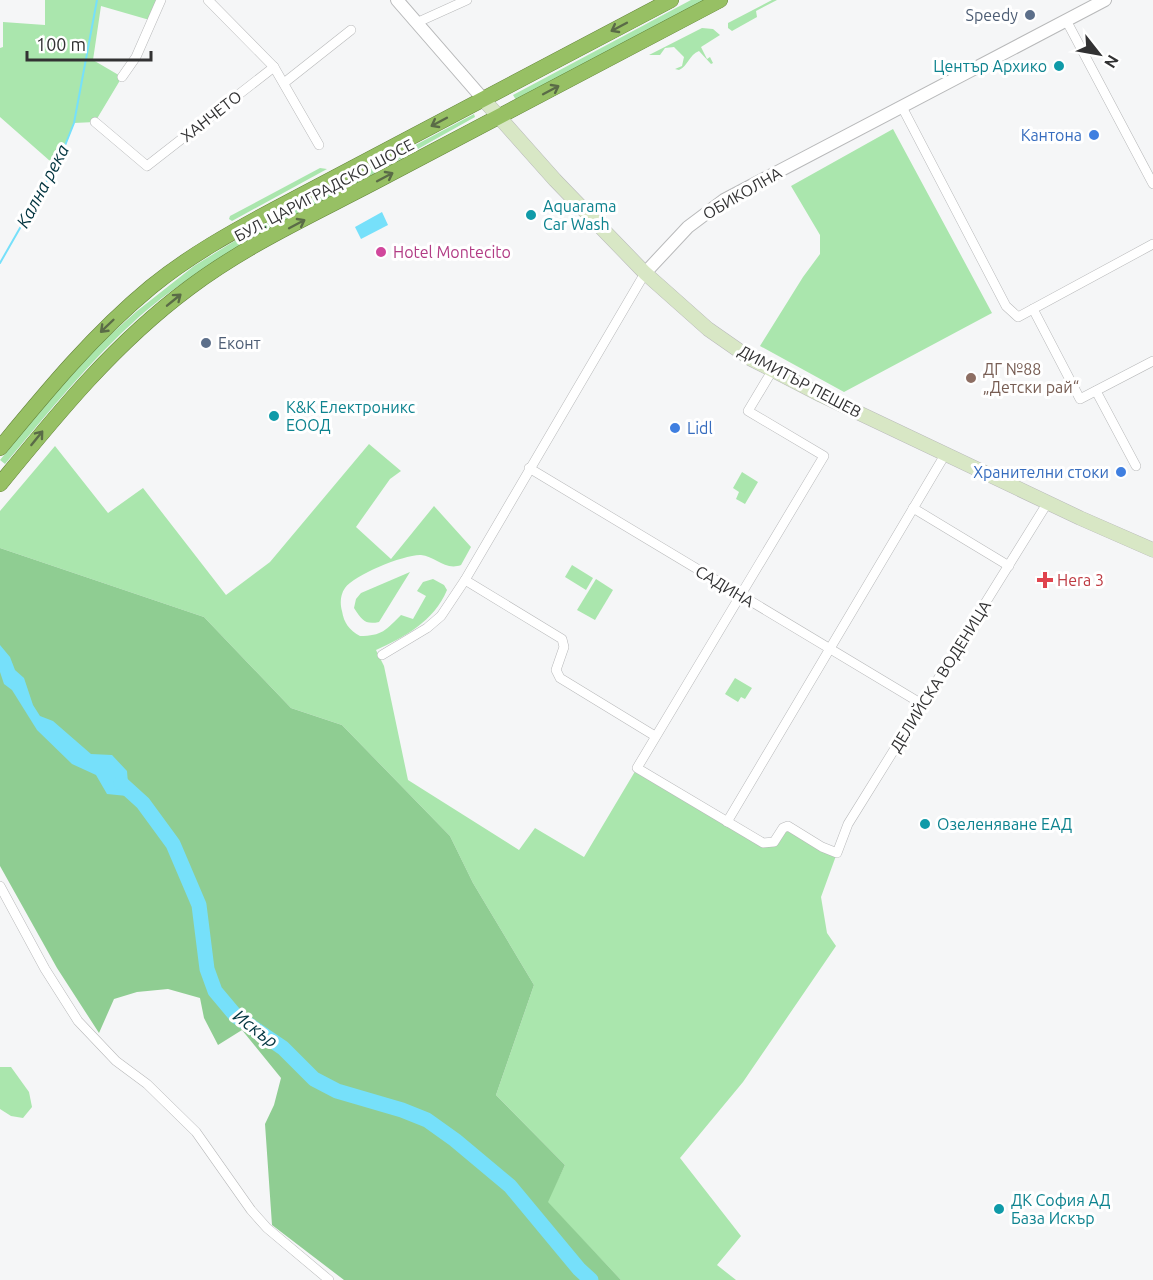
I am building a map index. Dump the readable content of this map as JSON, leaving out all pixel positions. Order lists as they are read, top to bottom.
{
  "streets": {
    "highway": ["БУЛ. ЦАРИГРАДСКО ШОСЕ"],
    "main road": ["ДИМИТЪР ПЕШЕВ"],
    "street": [
      "ХАНЧЕТО",
      "ОБИКОЛНА",
      "САДИНА",
      "ДЕЛИЙСКА ВОДЕНИЦА"
    ]
  },
  "crossings": [
    ["БУЛ. ЦАРИГРАДСКО ШОСЕ", "ДИМИТЪР ПЕШЕВ"],
    ["ОБИКОЛНА", "ДИМИТЪР ПЕШЕВ"],
    ["ОБИКОЛНА", "САДИНА"],
    ["ДИМИТЪР ПЕШЕВ", "ДЕЛИЙСКА ВОДЕНИЦА"],
    ["САДИНА", "ДЕЛИЙСКА ВОДЕНИЦА"]
  ],
  "water": ["Кална река", "Искър"],
  "places": {
    "other": [
      "Speedy",
      "Център Архико",
      "Кантона",
      "Aquarama Car Wash",
      "Hotel Montecito",
      "Еконт",
      "ДГ №88 „Детски рай“",
      "K&K Електроникс ЕООД",
      "Lidl",
      "Хранителни стоки",
      "Озеленяване ЕАД",
      "ДК София АД База Искър"
    ],
    "health": ["Hera 3"]
  },
  "scale_bar": "100 m",
  "north": "bottom right"
}
